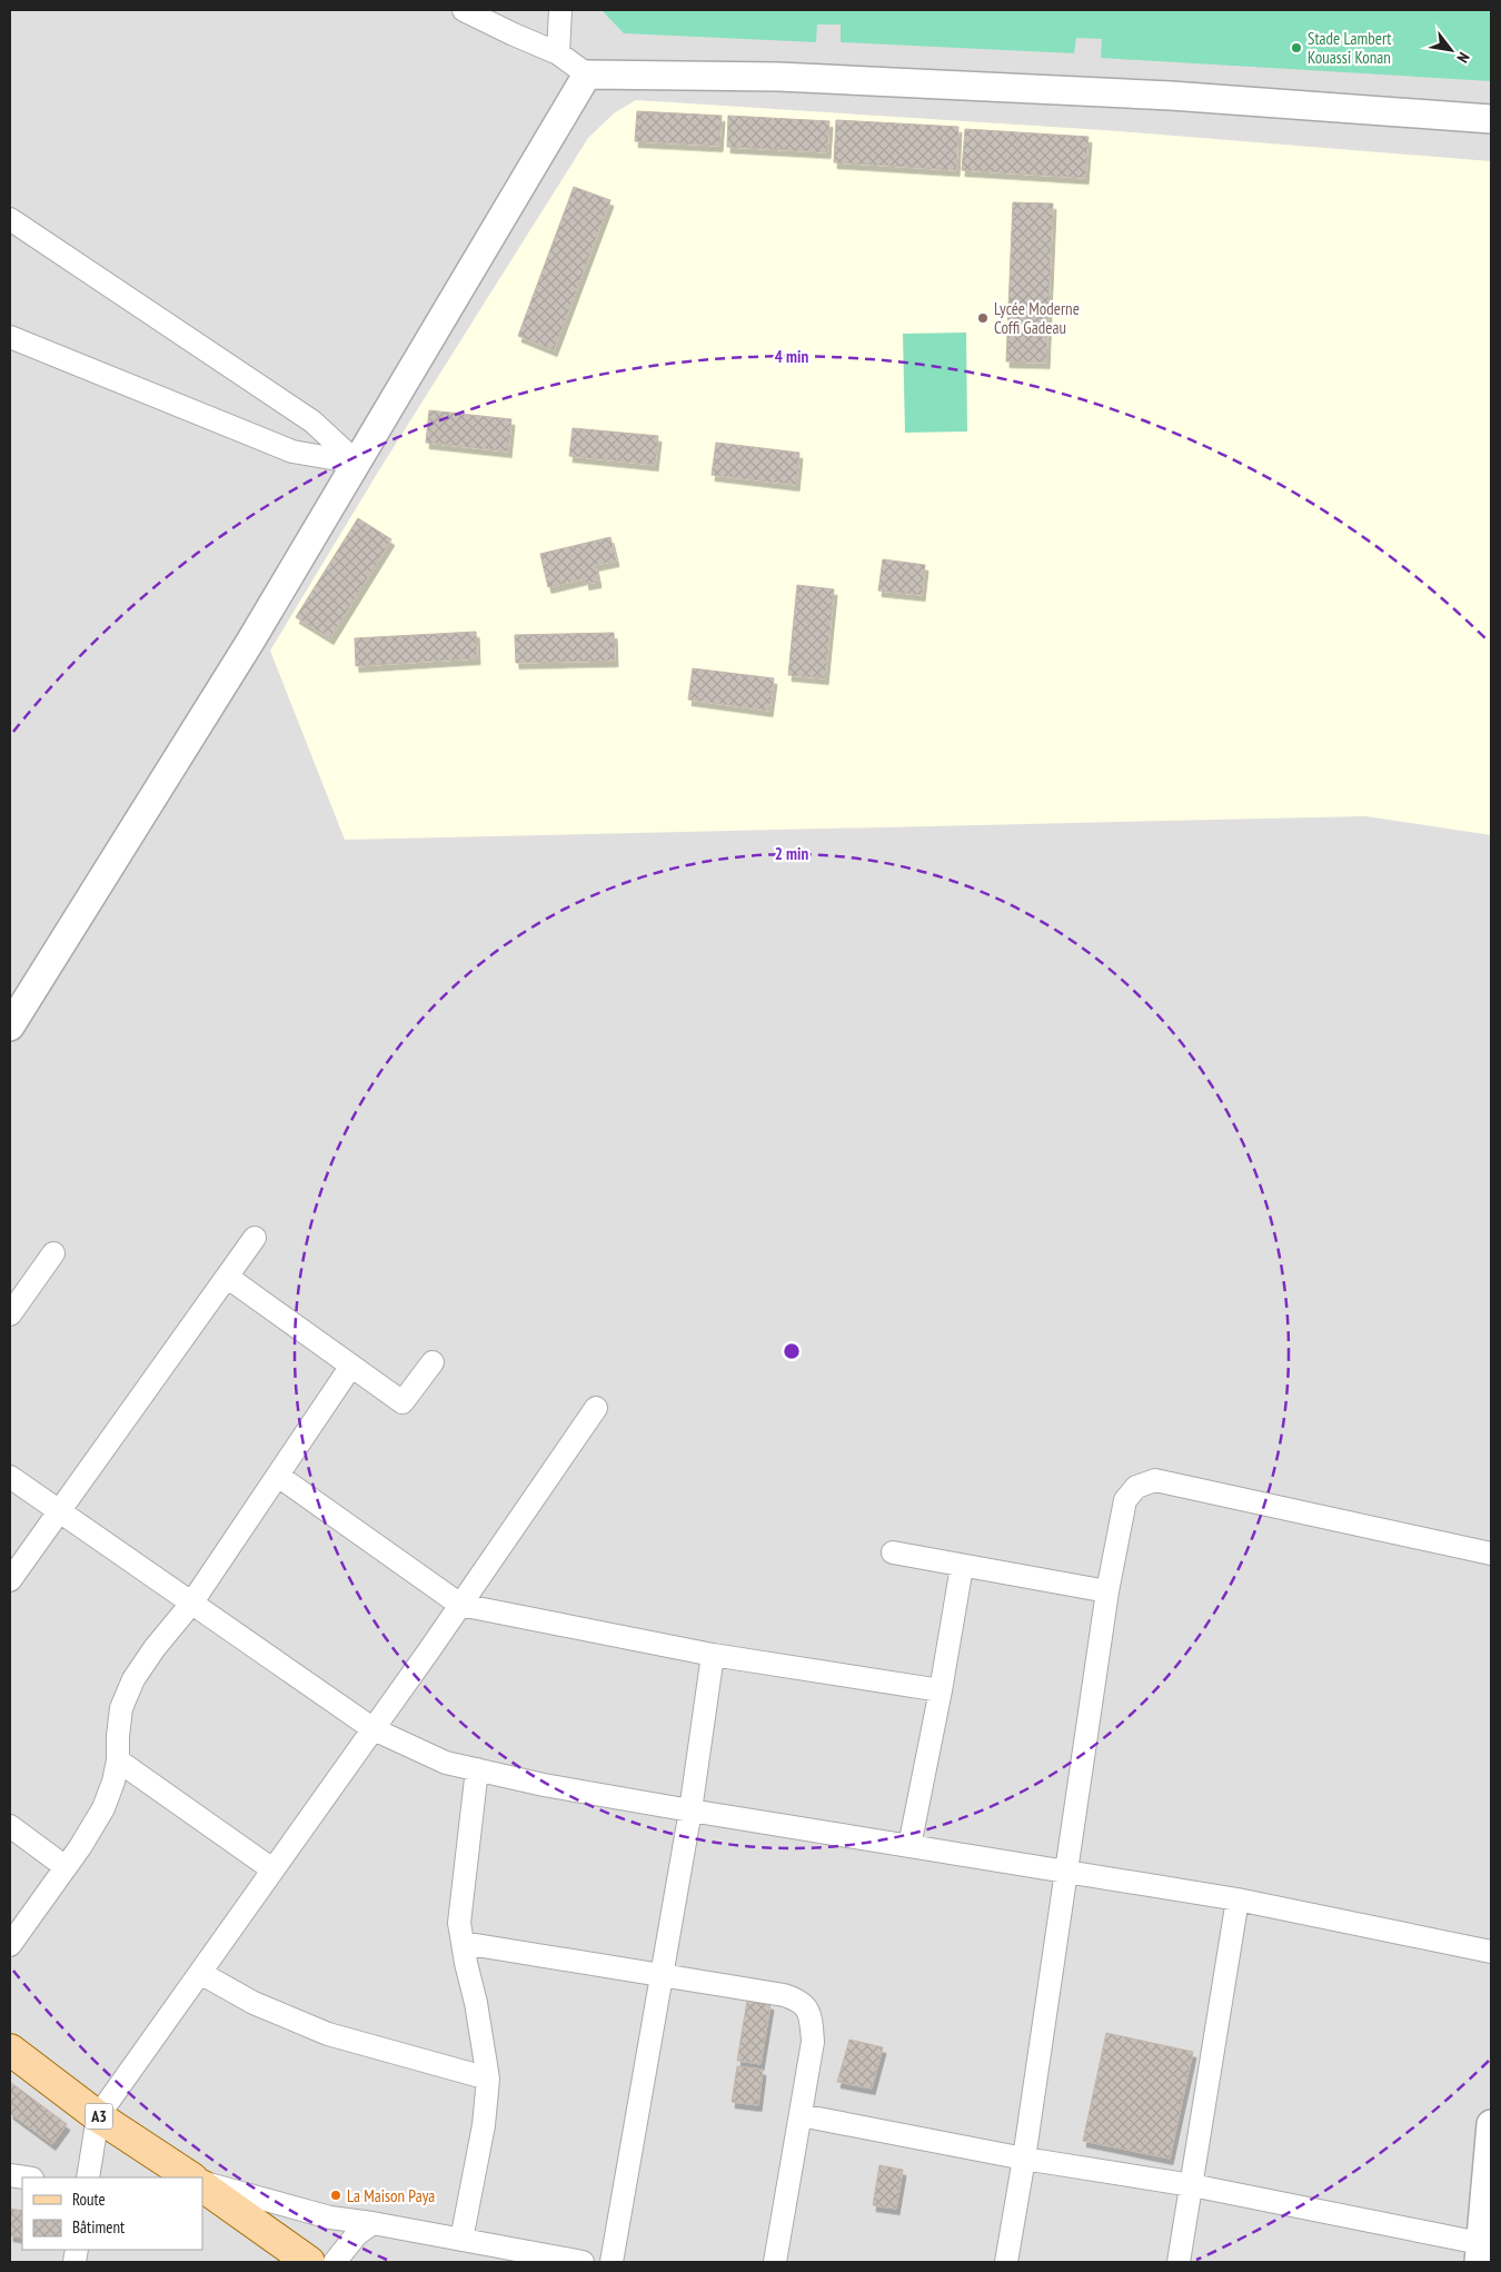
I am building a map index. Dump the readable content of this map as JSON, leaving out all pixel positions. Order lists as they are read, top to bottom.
{
  "streets": {
    "main road": ["A3"]
  },
  "places": ["Stade Lambert Kouassi Konan", "Lycée Moderne Coffi Gadeau", "La Maison Paya"],
  "legend": ["Route", "Bâtiment"],
  "north": "bottom right",
  "rings": ["4 min", "2 min"]
}
